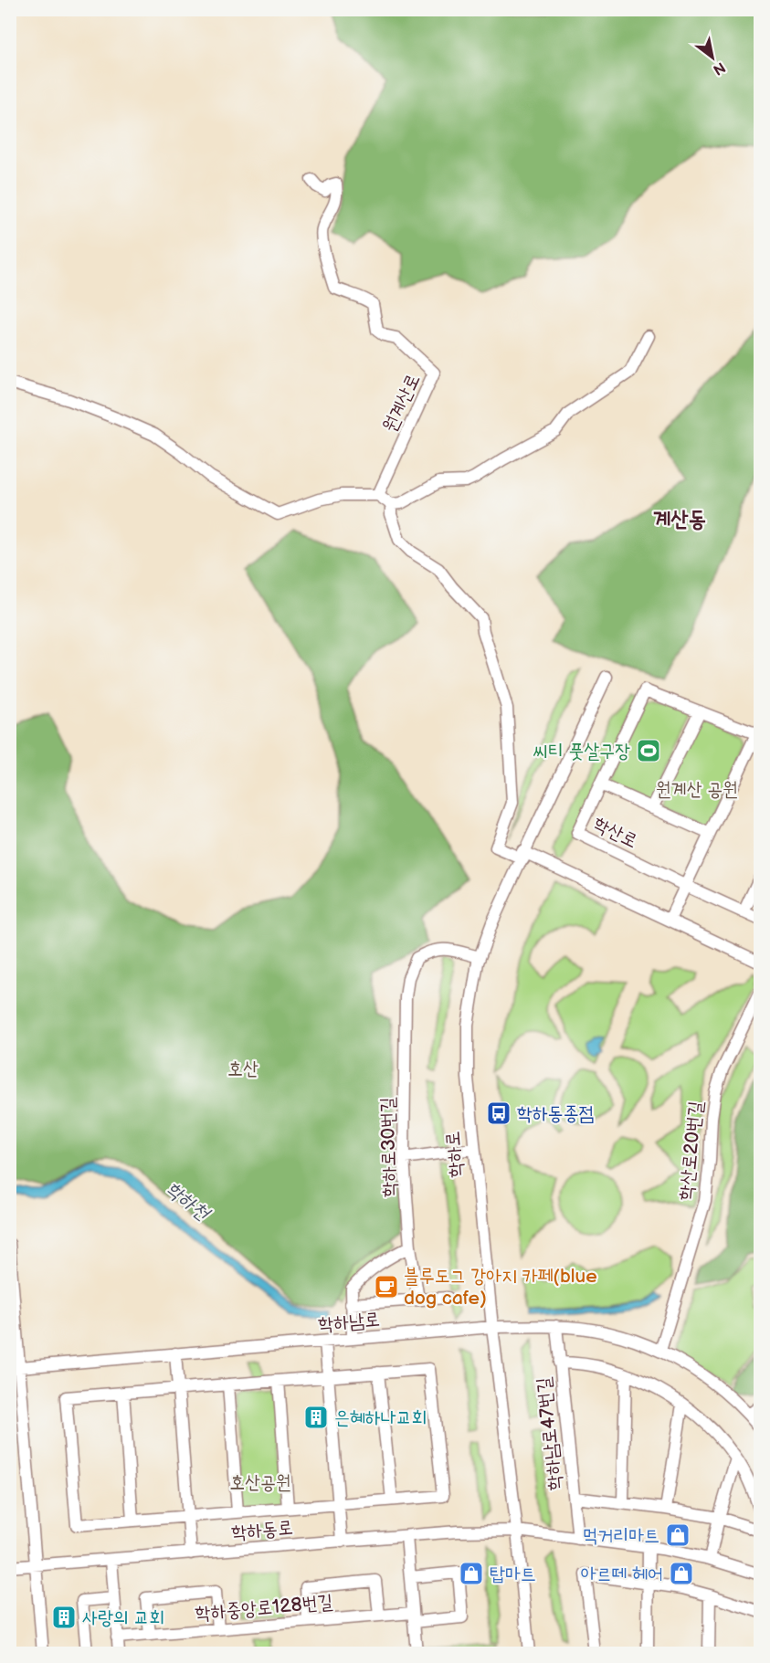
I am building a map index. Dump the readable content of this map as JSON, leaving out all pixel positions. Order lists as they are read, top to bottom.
{
  "streets": {
    "street": [
      "원계산로",
      "학산로",
      "학하로30번길",
      "학산로20번길",
      "학하로",
      "학하남로",
      "학하남로47번길",
      "학하동로",
      "학하중앙로128번길"
    ]
  },
  "crossings": [
    ["학하로30번길", "학하로"],
    ["학산로20번길", "학하남로"],
    ["학하로", "학하남로"],
    ["학하로", "학하동로"],
    ["학하남로47번길", "학하동로"]
  ],
  "districts": ["계산동"],
  "water": ["학하천"],
  "parks": ["원계산 공원", "호산", "호산공원"],
  "places": {
    "sports": ["씨티 풋살구장"],
    "bus stop": ["학하동종점"],
    "cafe": ["블루도그 강아지 카페(blue dog cafe)"],
    "building": ["은혜하나교회", "사랑의 교회"],
    "shop": ["먹거리마트", "탑마트", "아르떼 헤어"]
  },
  "north": "bottom right"
}
